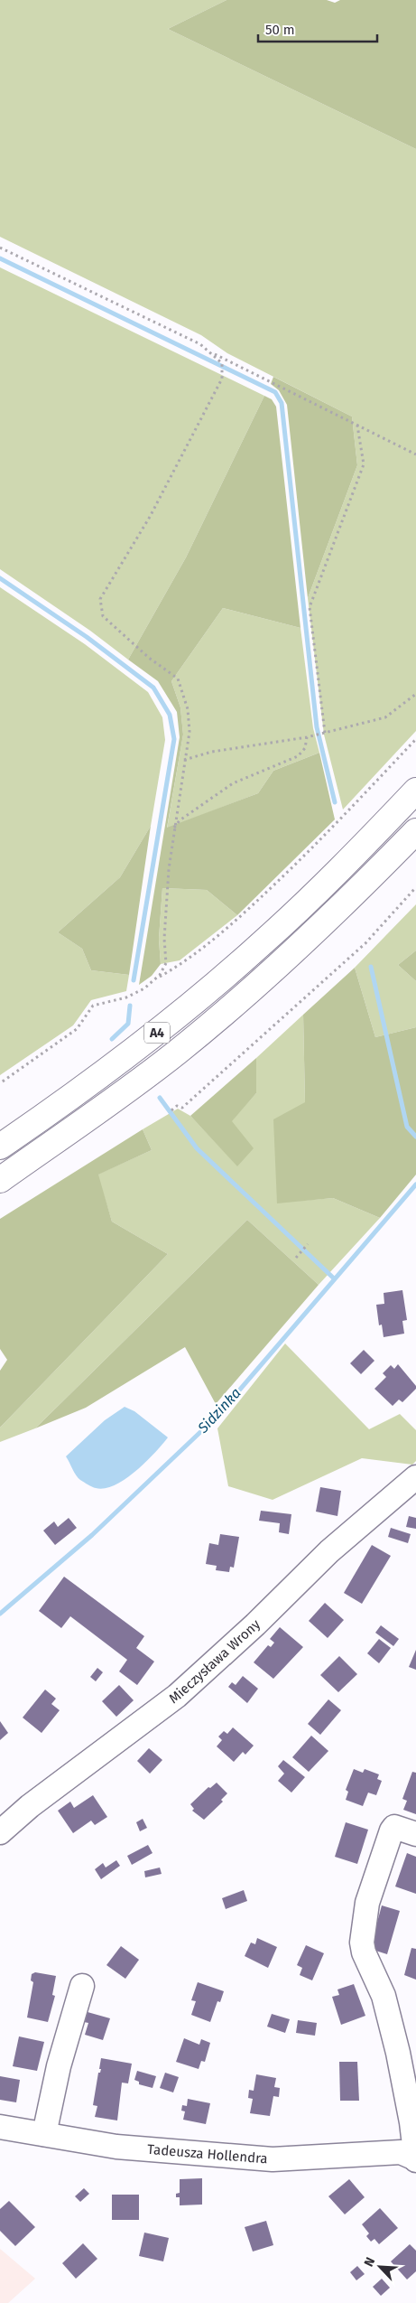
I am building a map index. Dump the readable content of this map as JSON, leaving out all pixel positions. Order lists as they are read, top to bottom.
{
  "streets": {
    "highway": ["A4"],
    "street": ["Mieczysława Wrony", "Tadeusza Hollendra"]
  },
  "water": ["Sidzinka"],
  "scale_bar": "50 m",
  "north": "top left"
}
